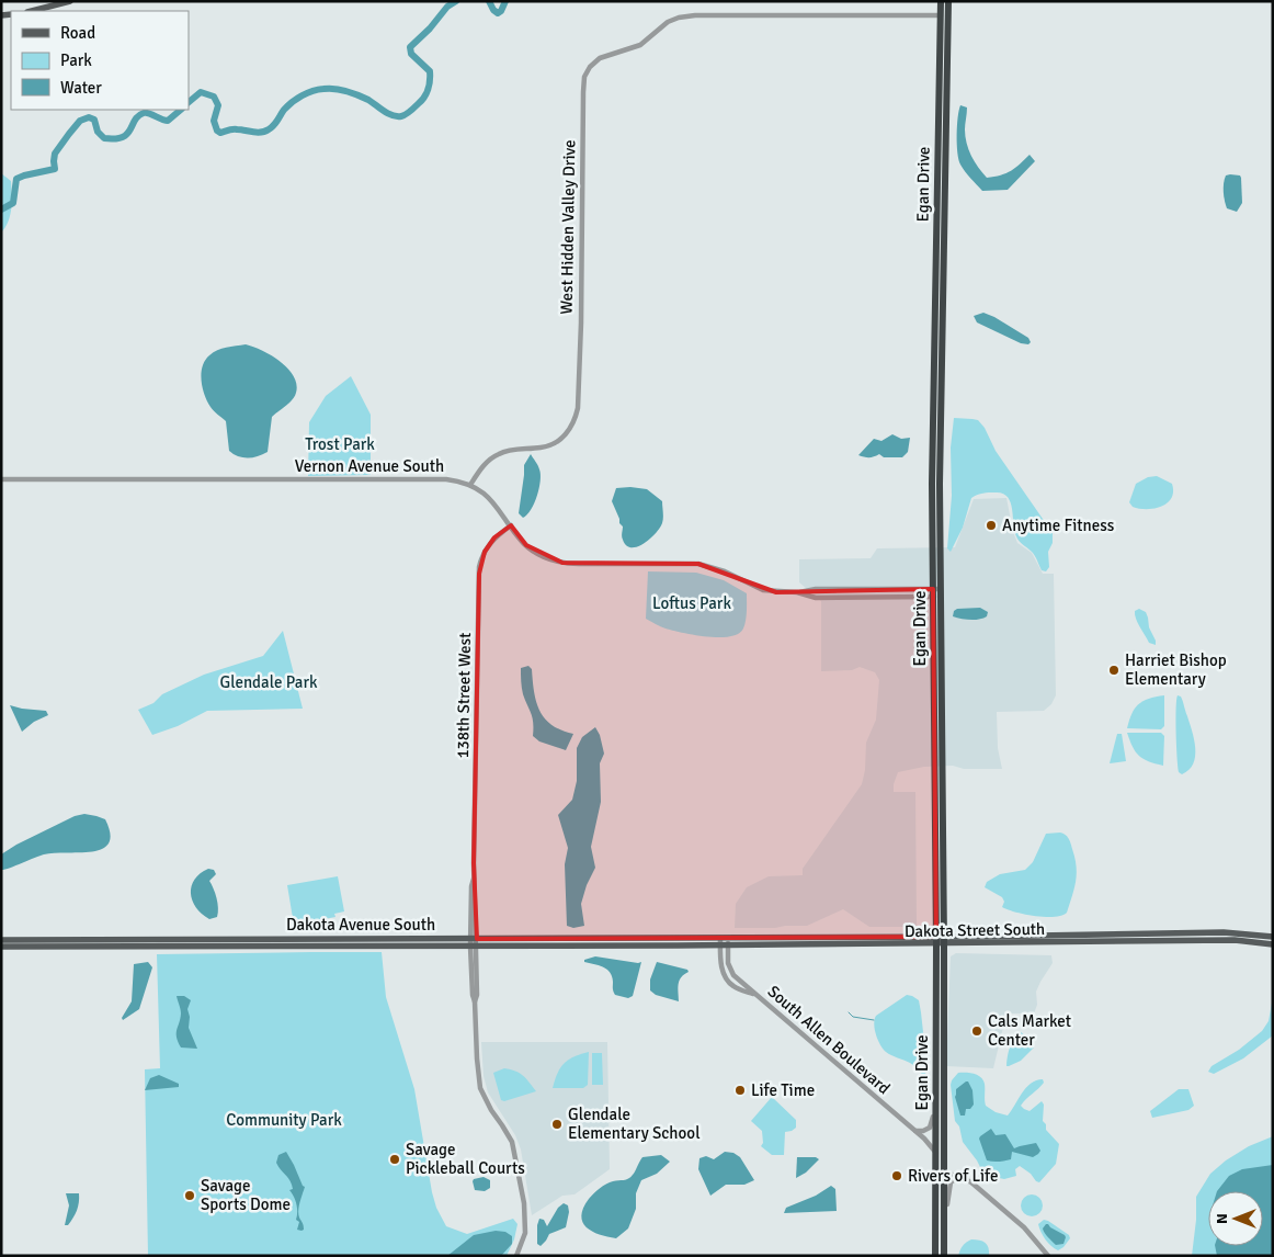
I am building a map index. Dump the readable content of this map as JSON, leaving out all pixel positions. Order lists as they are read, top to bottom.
{
  "streets": {
    "highway": ["Egan Drive"],
    "main road": ["Dakota Avenue South", "Dakota Street South"],
    "street": [
      "West Hidden Valley Drive",
      "Vernon Avenue South",
      "138th Street West",
      "South Allen Boulevard"
    ]
  },
  "crossings": [
    ["Egan Drive", "West Hidden Valley Drive"],
    ["Egan Drive", "Vernon Avenue South"],
    ["Egan Drive", "Dakota Street South"],
    ["Egan Drive", "South Allen Boulevard"],
    ["West Hidden Valley Drive", "Vernon Avenue South"],
    ["Vernon Avenue South", "138th Street West"],
    ["138th Street West", "Dakota Avenue South"],
    ["Dakota Avenue South", "Dakota Street South"],
    ["Dakota Avenue South", "South Allen Boulevard"],
    ["Dakota Street South", "South Allen Boulevard"]
  ],
  "parks": [
    "Trost Park",
    "Loftus Park",
    "Glendale Park",
    "Community Park"
  ],
  "places": [
    "Anytime Fitness",
    "Harriet Bishop Elementary",
    "Cals Market Center",
    "Life Time",
    "Glendale Elementary School",
    "Savage Pickleball Courts",
    "Rivers of Life",
    "Savage Sports Dome"
  ],
  "legend": ["Road", "Park", "Water"],
  "north": "left"
}
